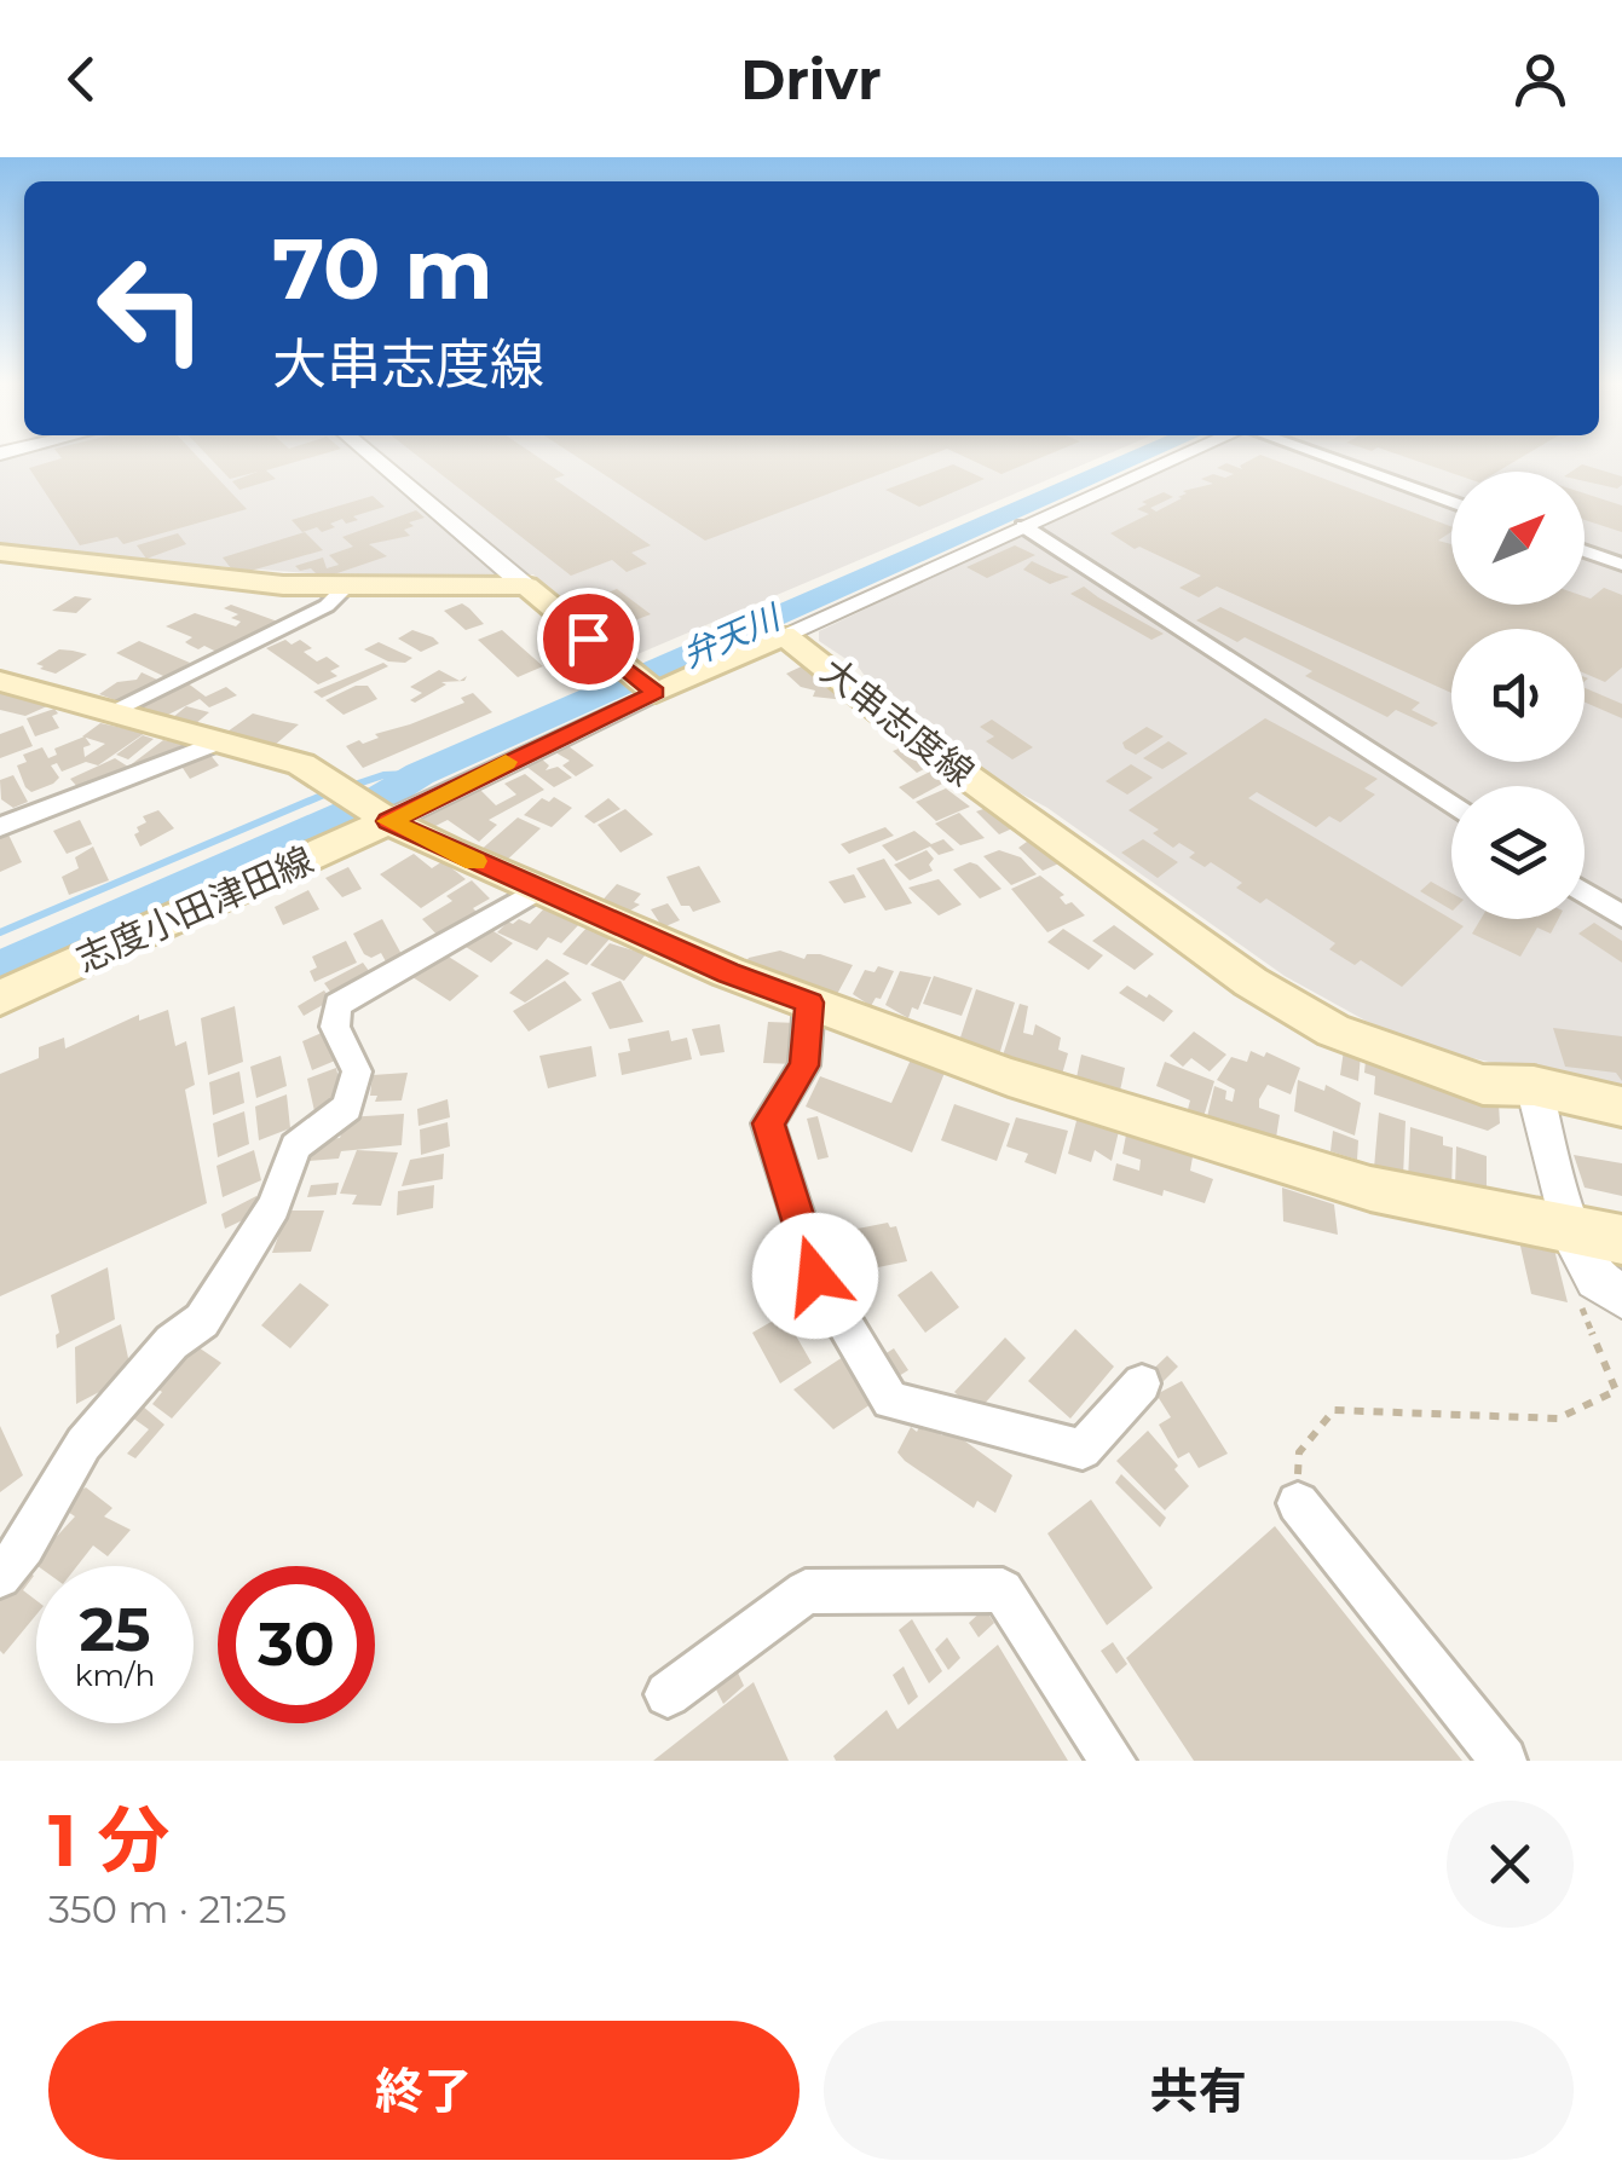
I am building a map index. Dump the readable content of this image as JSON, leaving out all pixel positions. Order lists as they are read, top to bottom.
{
  "streets": {
    "main road": ["大串志度線", "志度小田津田線"]
  },
  "water": ["弁天川"],
  "north": "top right",
  "page": {
    "header": "Drivr",
    "turn": ["70 m", "大串志度線"],
    "speed": "25 km/h",
    "limit": "30",
    "heading": ["1 分", "350 m · 21:25"],
    "buttons": ["終了", "共有"]
  }
}
